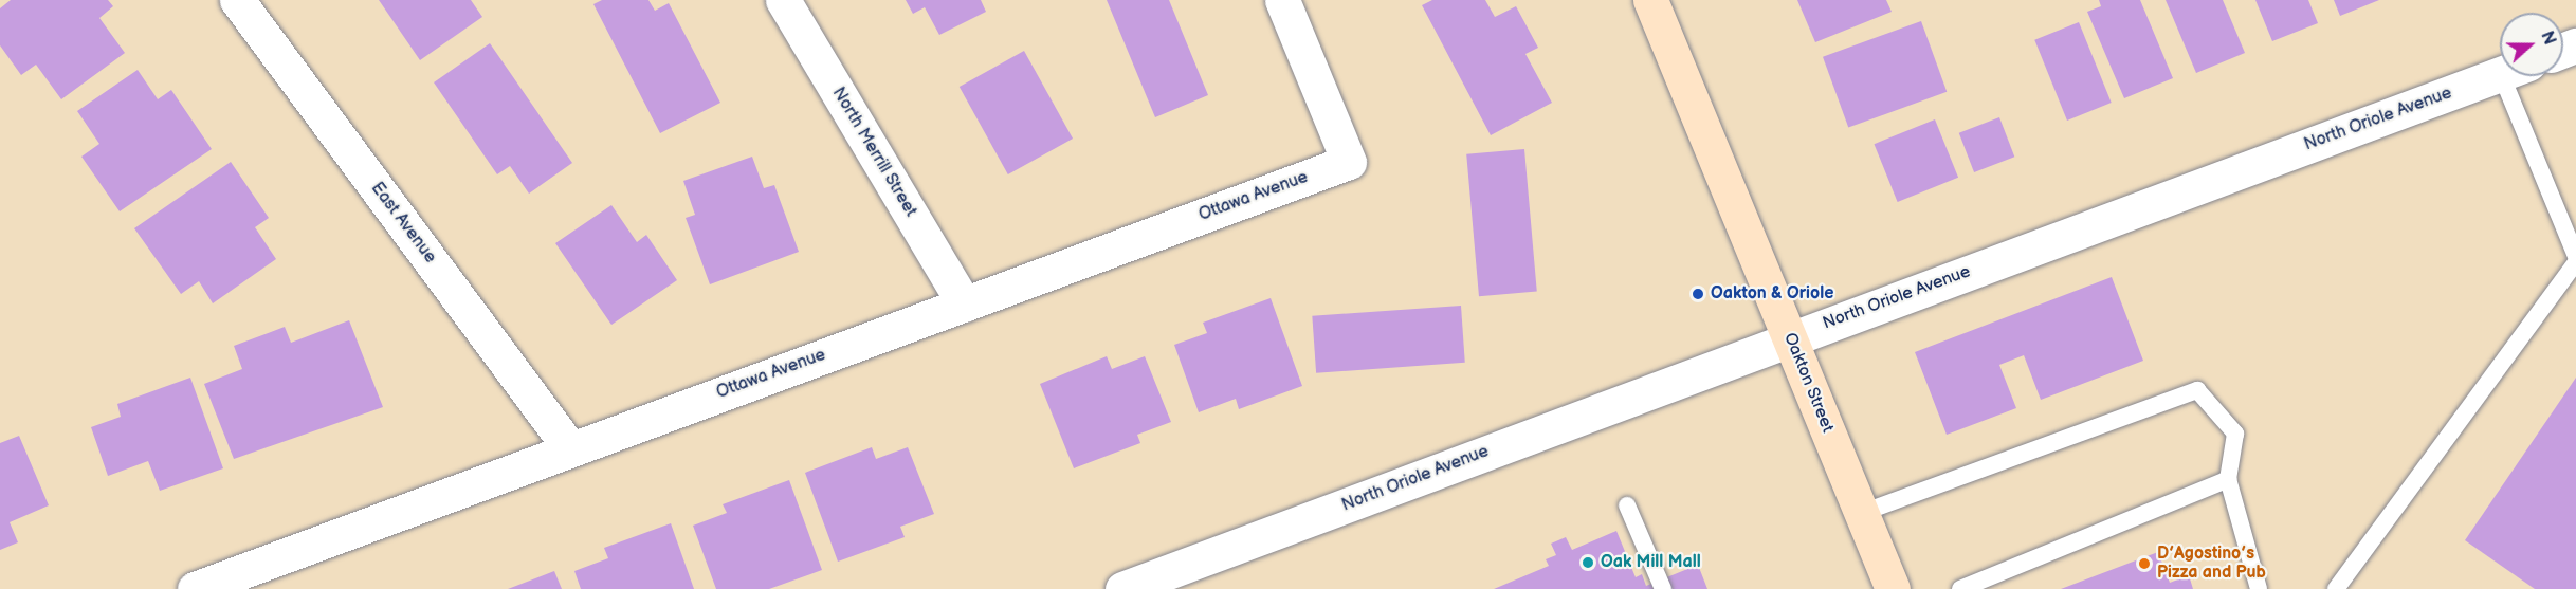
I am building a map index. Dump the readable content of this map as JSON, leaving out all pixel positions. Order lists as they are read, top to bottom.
{
  "streets": {
    "main road": ["Oakton Street"],
    "street": [
      "North Oriole Avenue",
      "North Merrill Street",
      "Ottawa Avenue",
      "East Avenue"
    ]
  },
  "crossings": [
    ["North Oriole Avenue", "Oakton Street"],
    ["North Merrill Street", "Ottawa Avenue"],
    ["Ottawa Avenue", "East Avenue"]
  ],
  "places": ["Oakton & Oriole", "Oak Mill Mall", "D’Agostino’s Pizza and Pub"],
  "north": "right"
}
